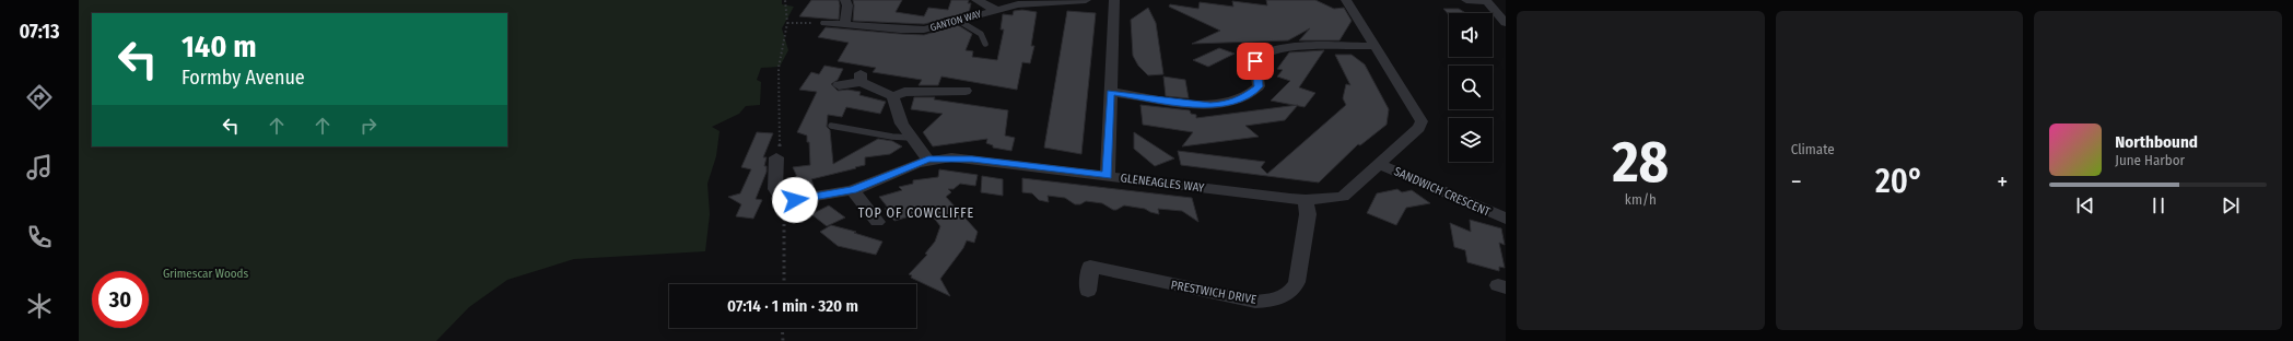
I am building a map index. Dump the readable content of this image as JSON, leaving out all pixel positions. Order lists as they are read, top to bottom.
{
  "streets": {
    "street": [
      "GANTON WAY",
      "GLENEAGLES WAY",
      "SANDWICH CRESCENT",
      "PRESTWICH DRIVE"
    ]
  },
  "crossings": [
    ["GLENEAGLES WAY", "SANDWICH CRESCENT"],
    ["GLENEAGLES WAY", "PRESTWICH DRIVE"]
  ],
  "districts": ["TOP OF COWCLIFFE"],
  "parks": ["Grimescar Woods"],
  "page": {
    "tabs": "07:13",
    "tile": [
      ["28", "km/h"],
      "Climate"
    ],
    "turn": ["140 m", "Formby Avenue"],
    "song": ["Northbound", "June Harbor"],
    "heat": ["−", "20°", "+"],
    "limit": "30",
    "trip": "07:14 · 1 min · 320 m"
  }
}
